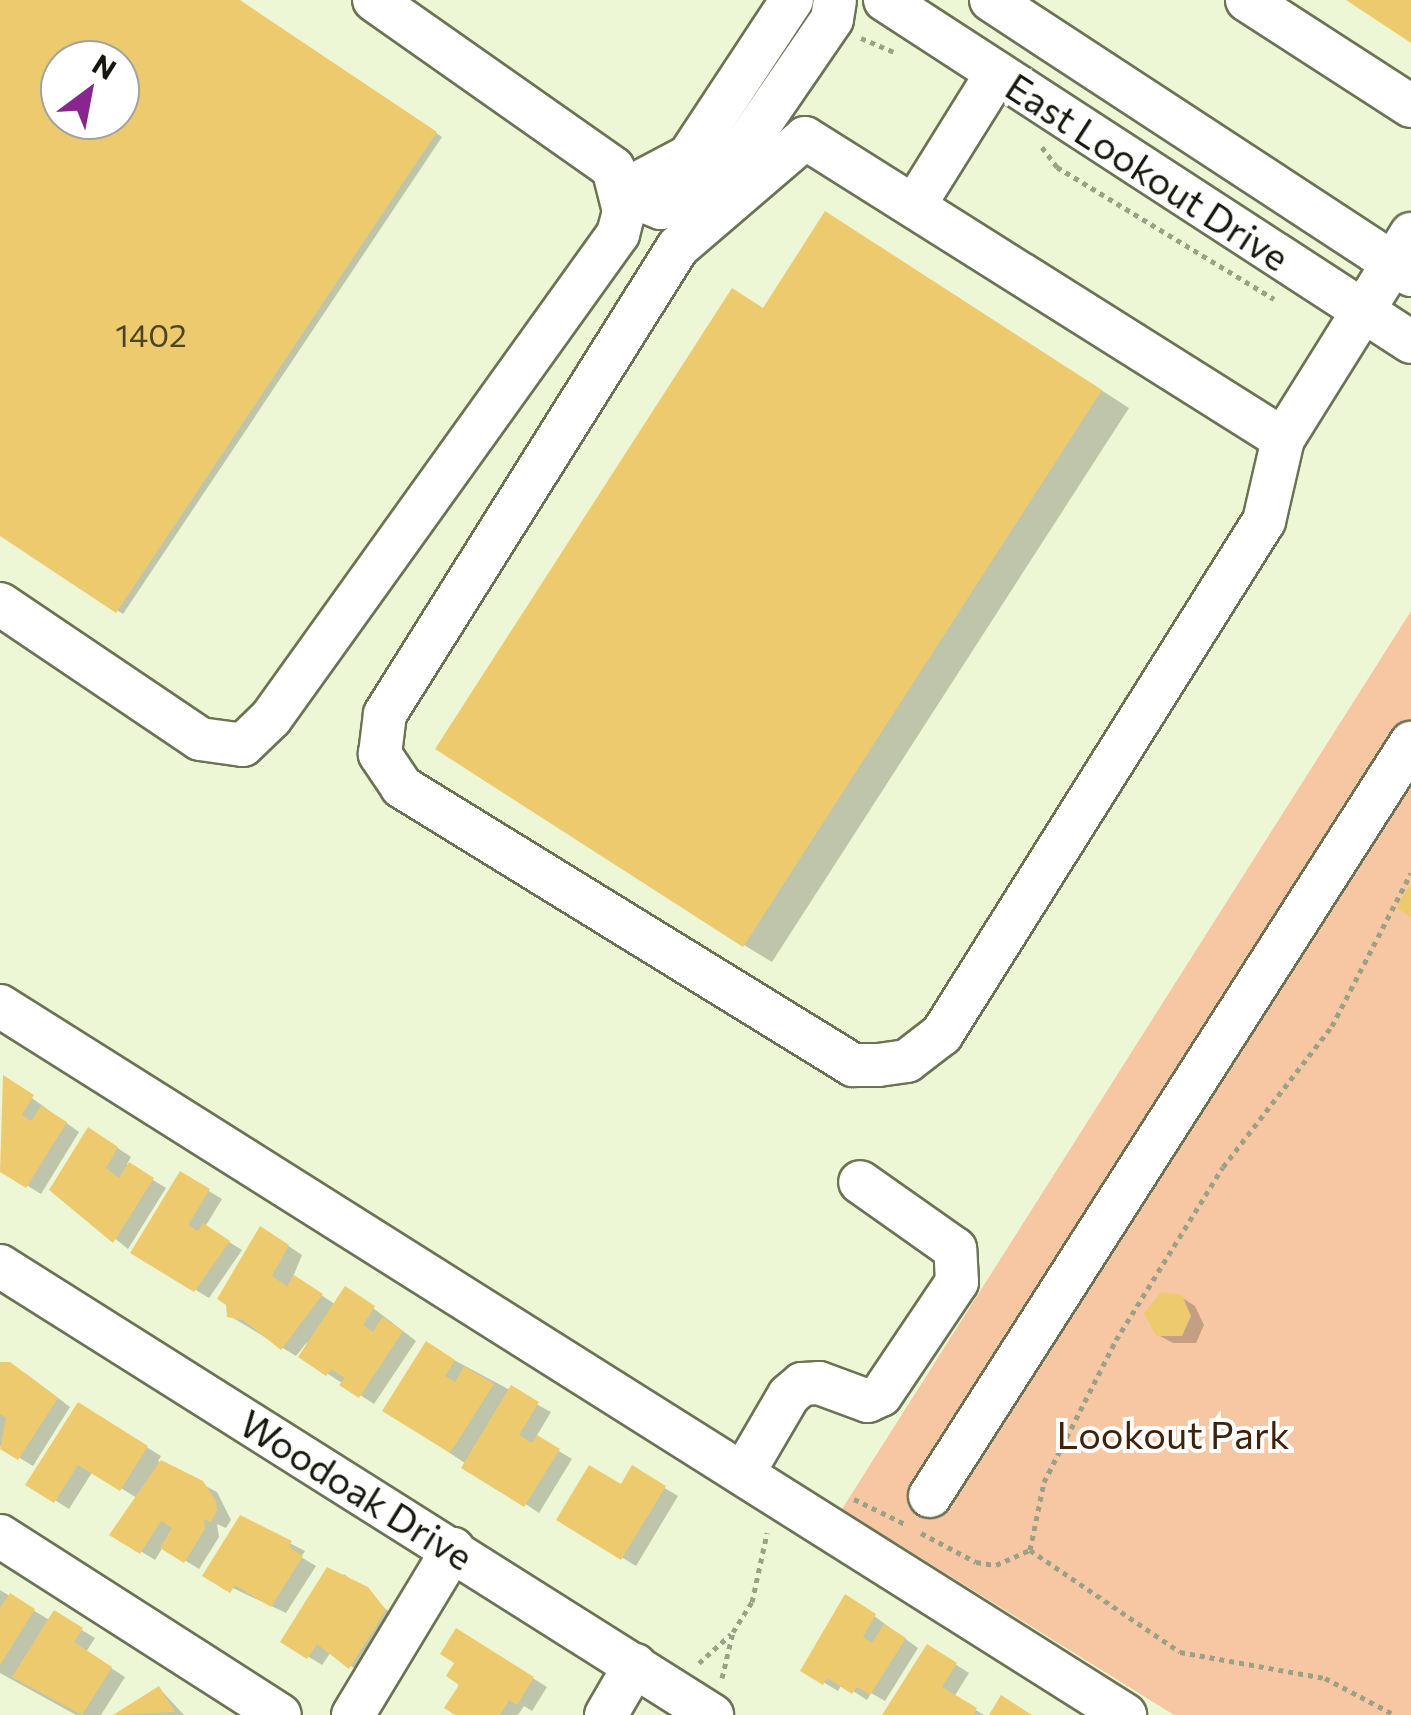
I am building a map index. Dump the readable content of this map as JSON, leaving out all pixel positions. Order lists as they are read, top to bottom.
{
  "streets": {
    "street": ["East Lookout Drive", "Woodoak Drive"]
  },
  "parks": ["Lookout Park"],
  "house_numbers": ["1402"],
  "north": "top right"
}
